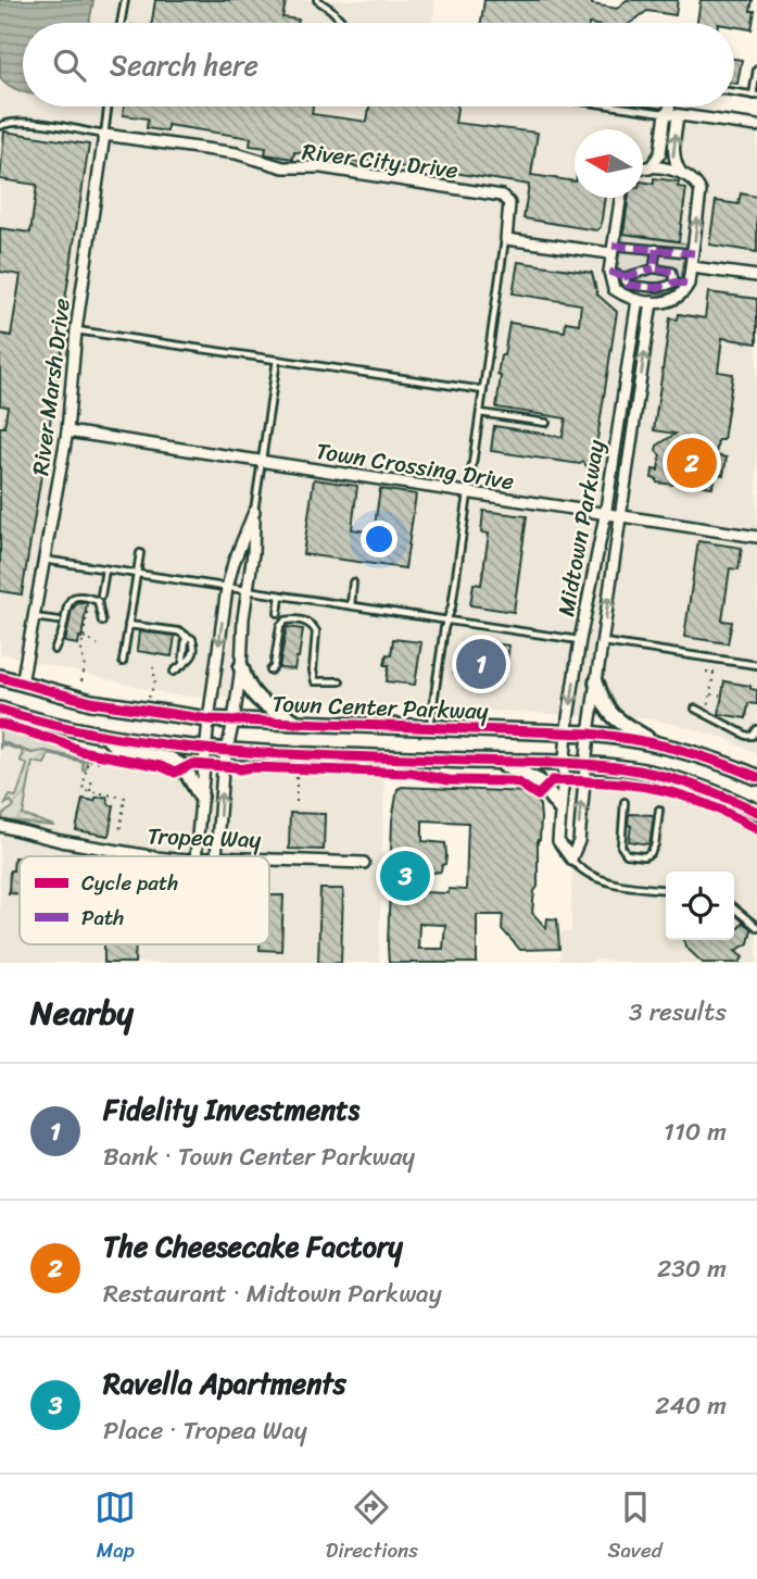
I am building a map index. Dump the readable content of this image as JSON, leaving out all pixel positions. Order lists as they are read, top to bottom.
{
  "streets": {
    "main road": ["Town Center Parkway"],
    "street": [
      "River City Drive",
      "River Marsh Drive",
      "Town Crossing Drive",
      "Midtown Parkway",
      "Tropea Way"
    ]
  },
  "crossings": [
    ["River City Drive", "River Marsh Drive"],
    ["River Marsh Drive", "Town Crossing Drive"],
    ["River Marsh Drive", "Town Center Parkway"],
    ["Town Crossing Drive", "Midtown Parkway"],
    ["Midtown Parkway", "Town Center Parkway"]
  ],
  "legend": ["Cycle path", "Path"],
  "north": "left",
  "page": {
    "search": "Search here",
    "pins": ["2", "1", "3"],
    "heading": ["Nearby", "3 results"],
    "list": [
      {
        "mark": "1",
        "name": "Fidelity Investments",
        "note": "Bank · Town Center Parkway",
        "value": "110 m"
      },
      {
        "mark": "2",
        "name": "The Cheesecake Factory",
        "note": "Restaurant · Midtown Parkway",
        "value": "230 m"
      },
      {
        "mark": "3",
        "name": "Ravella Apartments",
        "note": "Place · Tropea Way",
        "value": "240 m"
      }
    ],
    "nav": ["Map", "Directions", "Saved"]
  }
}
